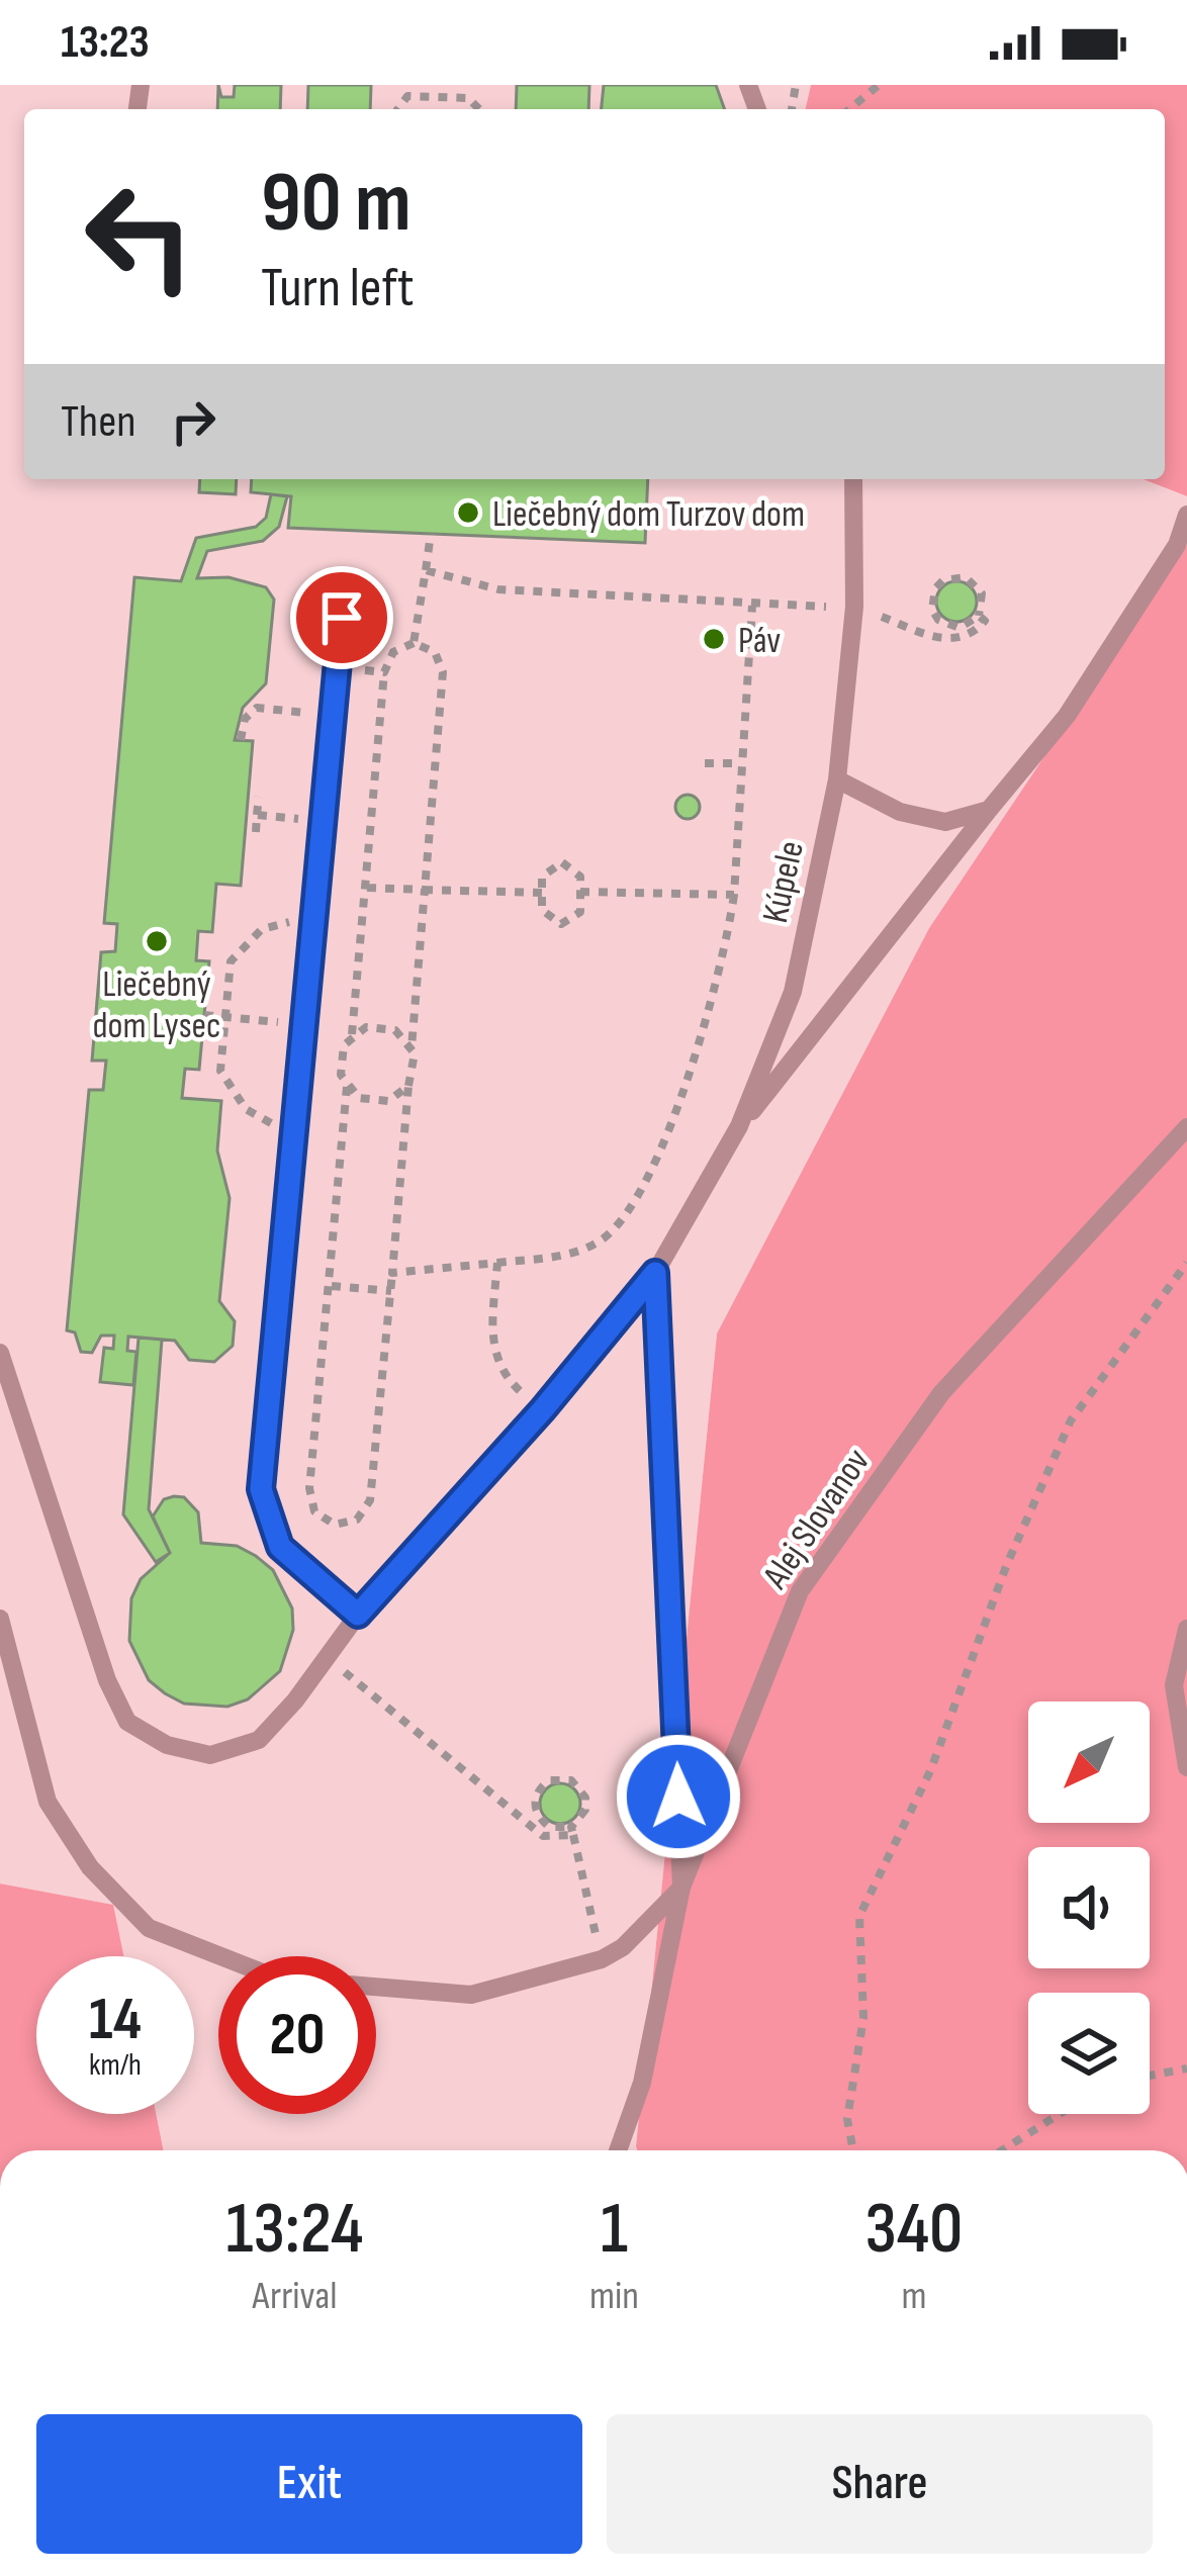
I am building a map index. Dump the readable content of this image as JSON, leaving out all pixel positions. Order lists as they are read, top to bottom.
{
  "streets": {
    "lane": ["Kúpele", "Alej Slovanov"]
  },
  "places": ["Liečebný dom Turzov dom", "Páv", "Liečebný dom Lysec"],
  "north": "bottom left",
  "page": {
    "status": "13:23",
    "turn": ["90 m", "Turn left"],
    "then": "Then",
    "speed": "14 km/h",
    "limit": "20",
    "eta": [
      "13:24",
      "Arrival",
      "1",
      "min",
      "340",
      "m"
    ],
    "buttons": ["Exit", "Share"]
  }
}
